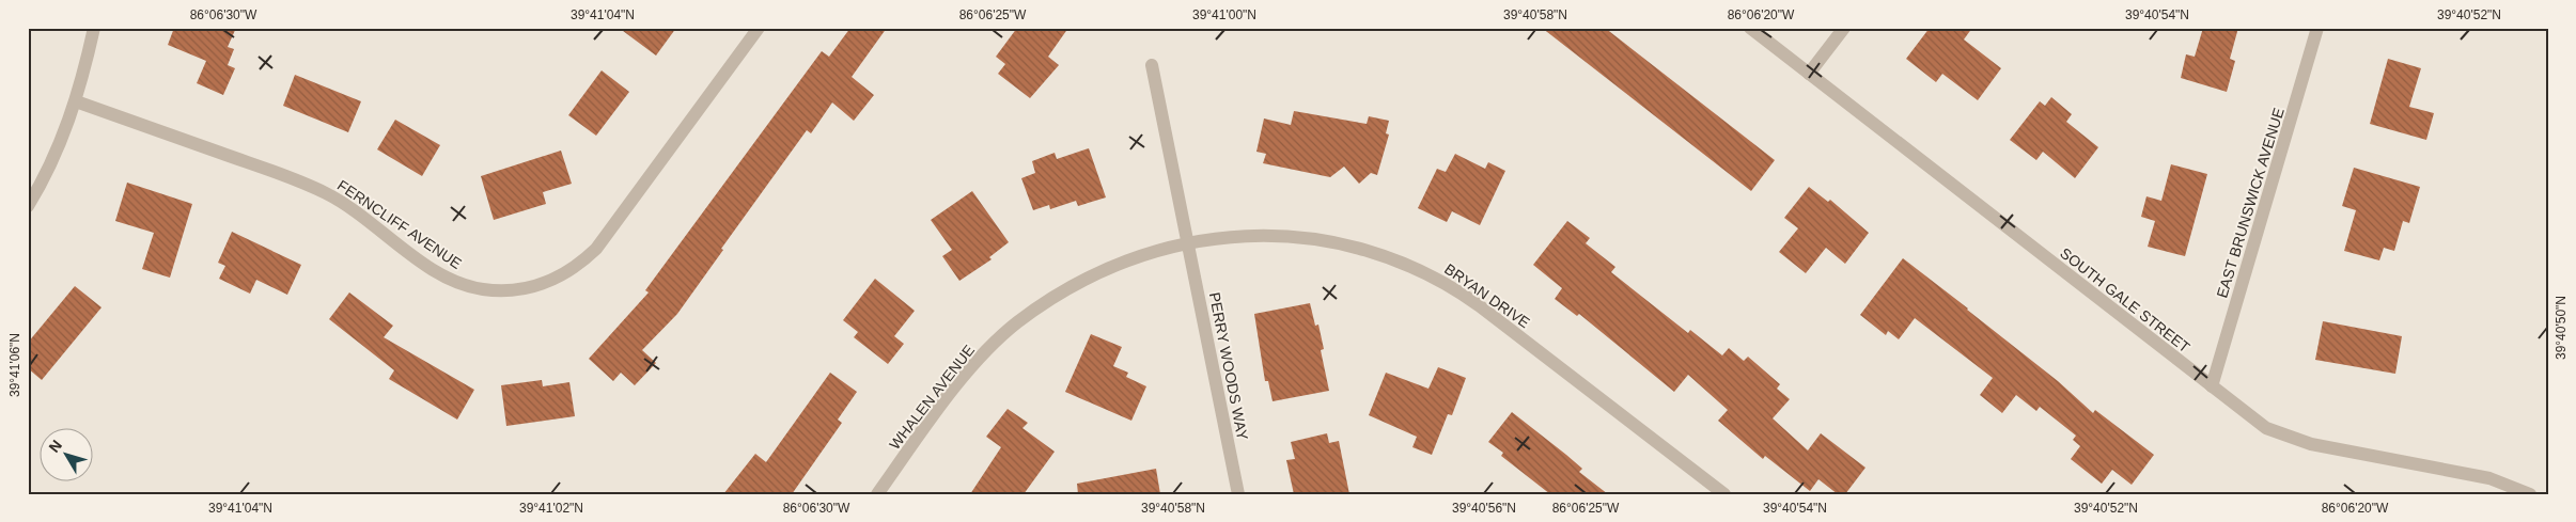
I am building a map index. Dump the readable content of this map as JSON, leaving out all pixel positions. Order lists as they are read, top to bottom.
{
  "streets": {
    "street": [
      "EAST BRUNSWICK AVENUE",
      "FERNCLIFF AVENUE",
      "BRYAN DRIVE",
      "SOUTH GALE STREET",
      "PERRY WOODS WAY",
      "WHALEN AVENUE"
    ]
  },
  "crossings": [
    ["EAST BRUNSWICK AVENUE", "SOUTH GALE STREET"],
    ["BRYAN DRIVE", "PERRY WOODS WAY"],
    ["BRYAN DRIVE", "WHALEN AVENUE"],
    ["PERRY WOODS WAY", "WHALEN AVENUE"]
  ],
  "north": "top left",
  "coordinates": [
    "86°06'30\"W",
    "39°41'04\"N",
    "86°06'25\"W",
    "39°41'00\"N",
    "39°40'58\"N",
    "86°06'20\"W",
    "39°40'54\"N",
    "39°40'52\"N",
    "39°40'50\"N",
    "39°41'06\"N",
    "39°41'02\"N",
    "39°40'56\"N"
  ]
}
